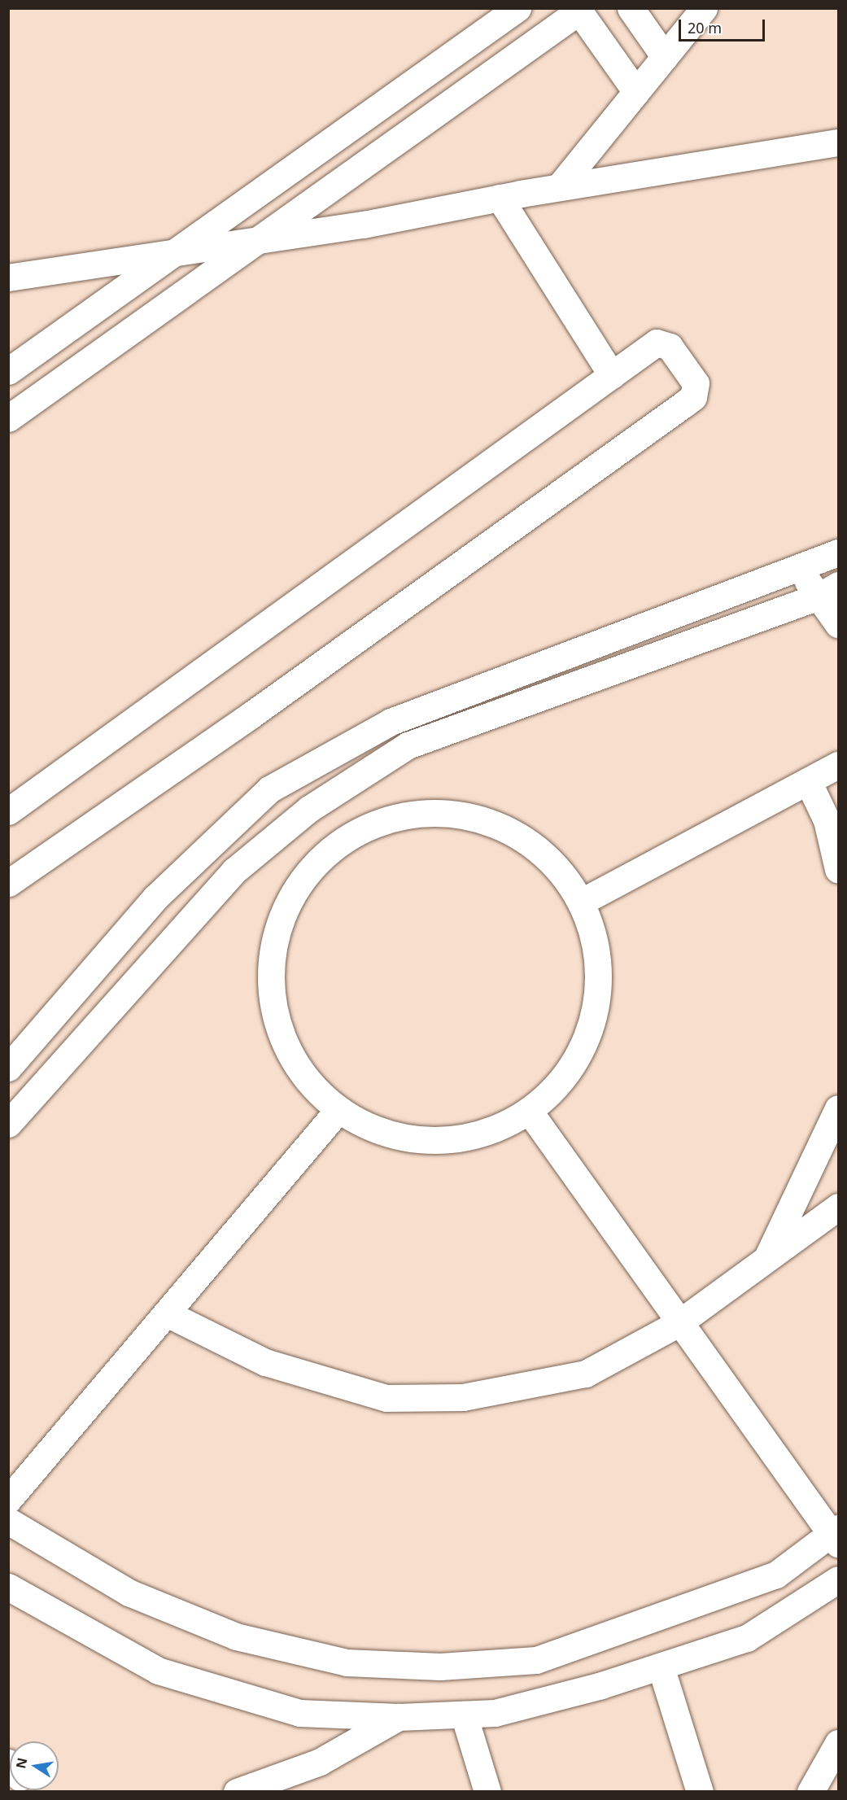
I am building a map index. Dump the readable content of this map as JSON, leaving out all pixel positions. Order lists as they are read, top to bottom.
{
  "scale_bar": "20 m",
  "north": "left"
}
